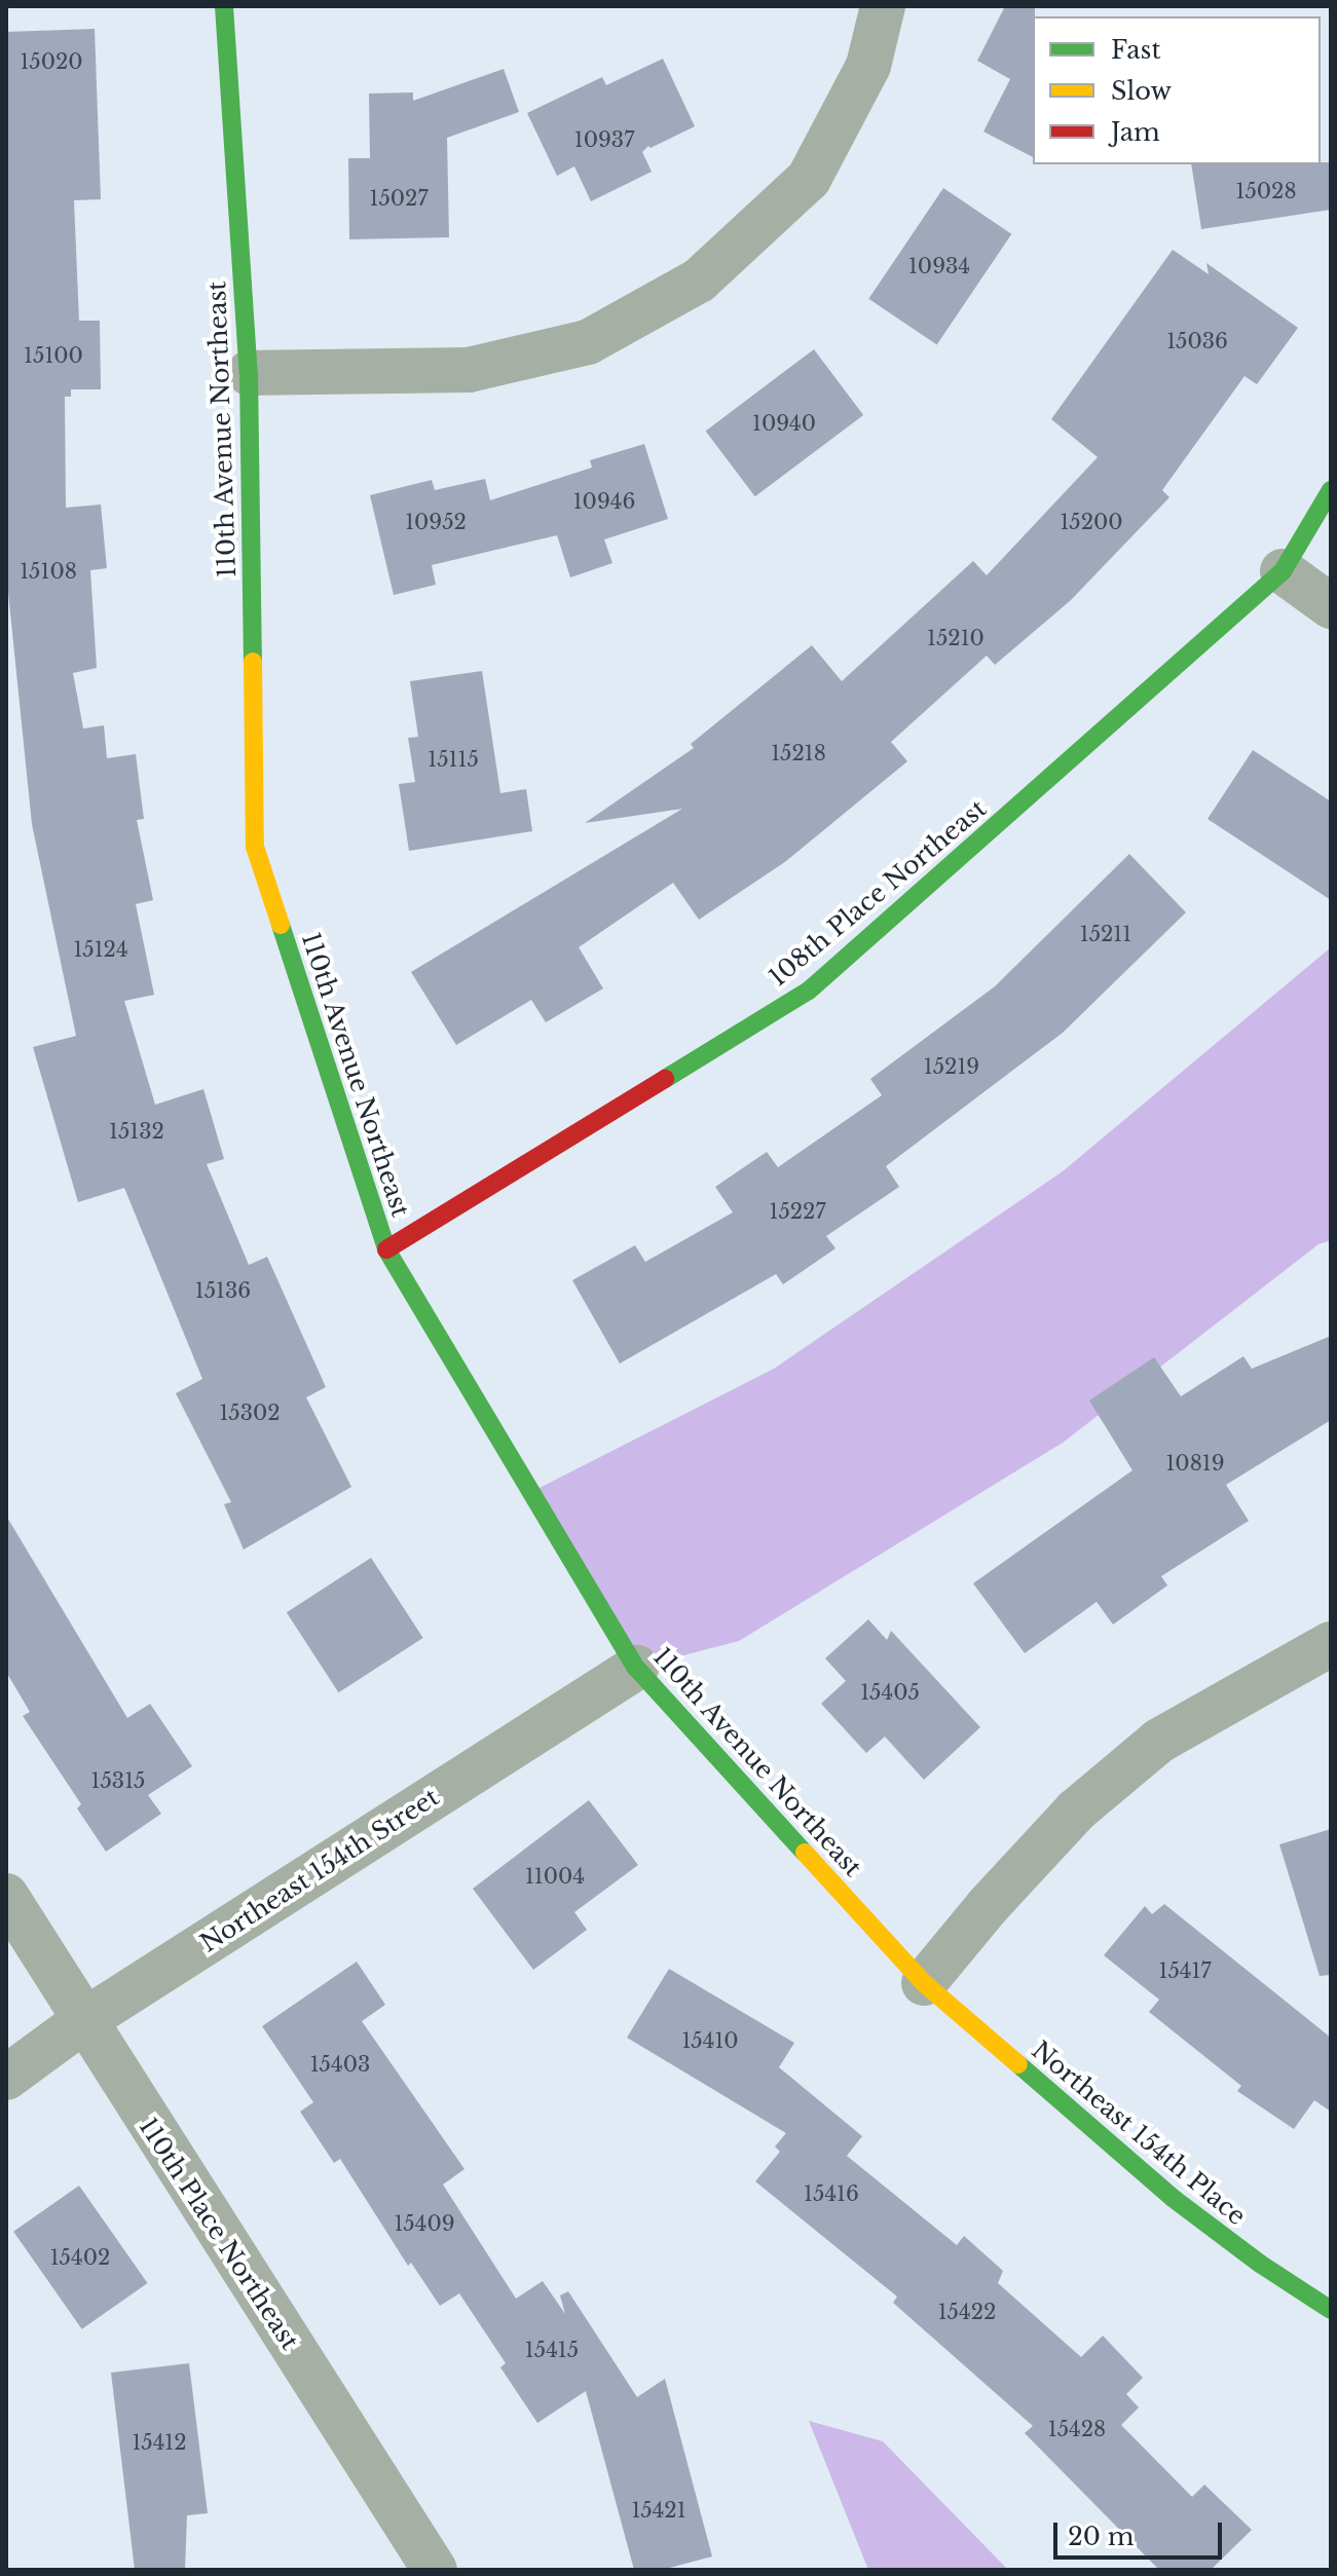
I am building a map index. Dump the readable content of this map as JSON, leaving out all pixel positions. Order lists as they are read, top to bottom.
{
  "streets": {
    "street": [
      "110th Avenue Northeast",
      "108th Place Northeast",
      "Northeast 154th Street",
      "Northeast 154th Place",
      "110th Place Northeast"
    ]
  },
  "crossings": [
    ["110th Avenue Northeast", "108th Place Northeast"],
    ["110th Avenue Northeast", "Northeast 154th Street"],
    ["110th Avenue Northeast", "Northeast 154th Place"],
    ["Northeast 154th Street", "110th Place Northeast"]
  ],
  "house_numbers": [
    "15020",
    "10937",
    "15028",
    "15027",
    "10934",
    "15036",
    "15100",
    "10940",
    "10946",
    "10952",
    "15200",
    "15108",
    "15210",
    "15218",
    "15115",
    "15211",
    "15124",
    "15219",
    "15132",
    "15227",
    "15136",
    "15302",
    "10819",
    "15405",
    "15315",
    "11004",
    "15417",
    "15410",
    "15403",
    "15416",
    "15409",
    "15402",
    "15422",
    "15415",
    "15428",
    "15412",
    "15421"
  ],
  "legend": ["Fast", "Slow", "Jam"],
  "scale_bar": "20 m"
}
